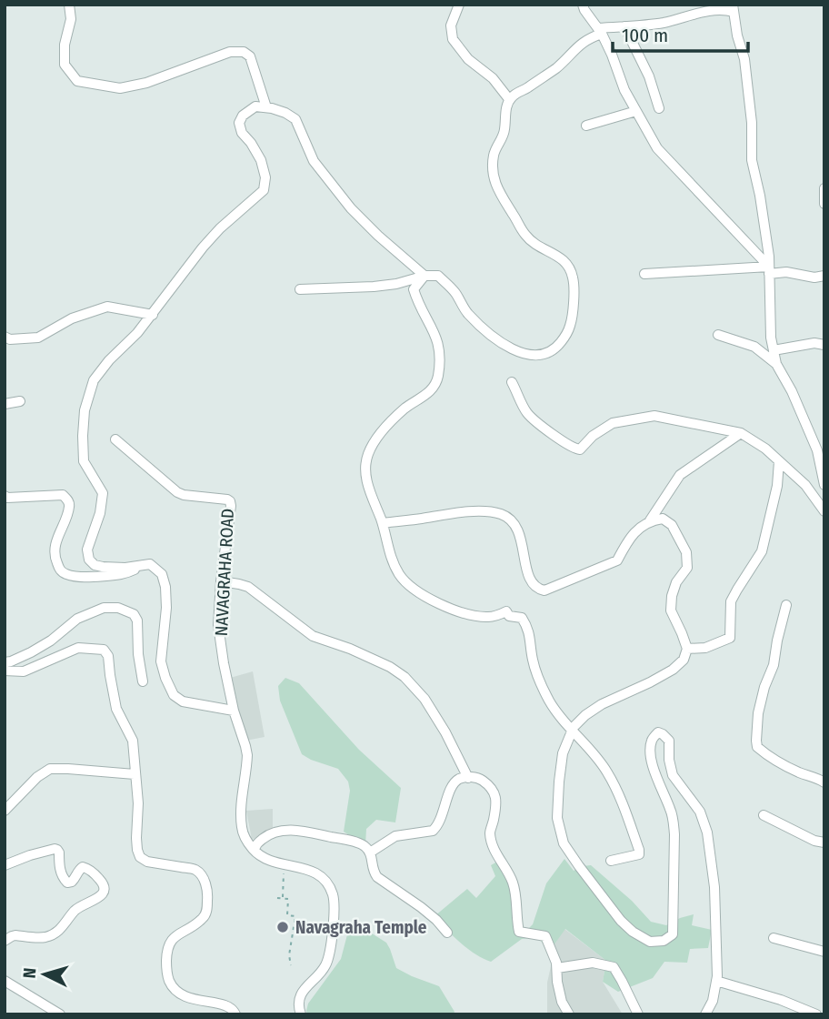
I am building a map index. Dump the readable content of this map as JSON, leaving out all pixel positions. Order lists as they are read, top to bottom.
{
  "streets": {
    "street": ["NAVAGRAHA ROAD"]
  },
  "places": ["Navagraha Temple"],
  "scale_bar": "100 m",
  "north": "left"
}
